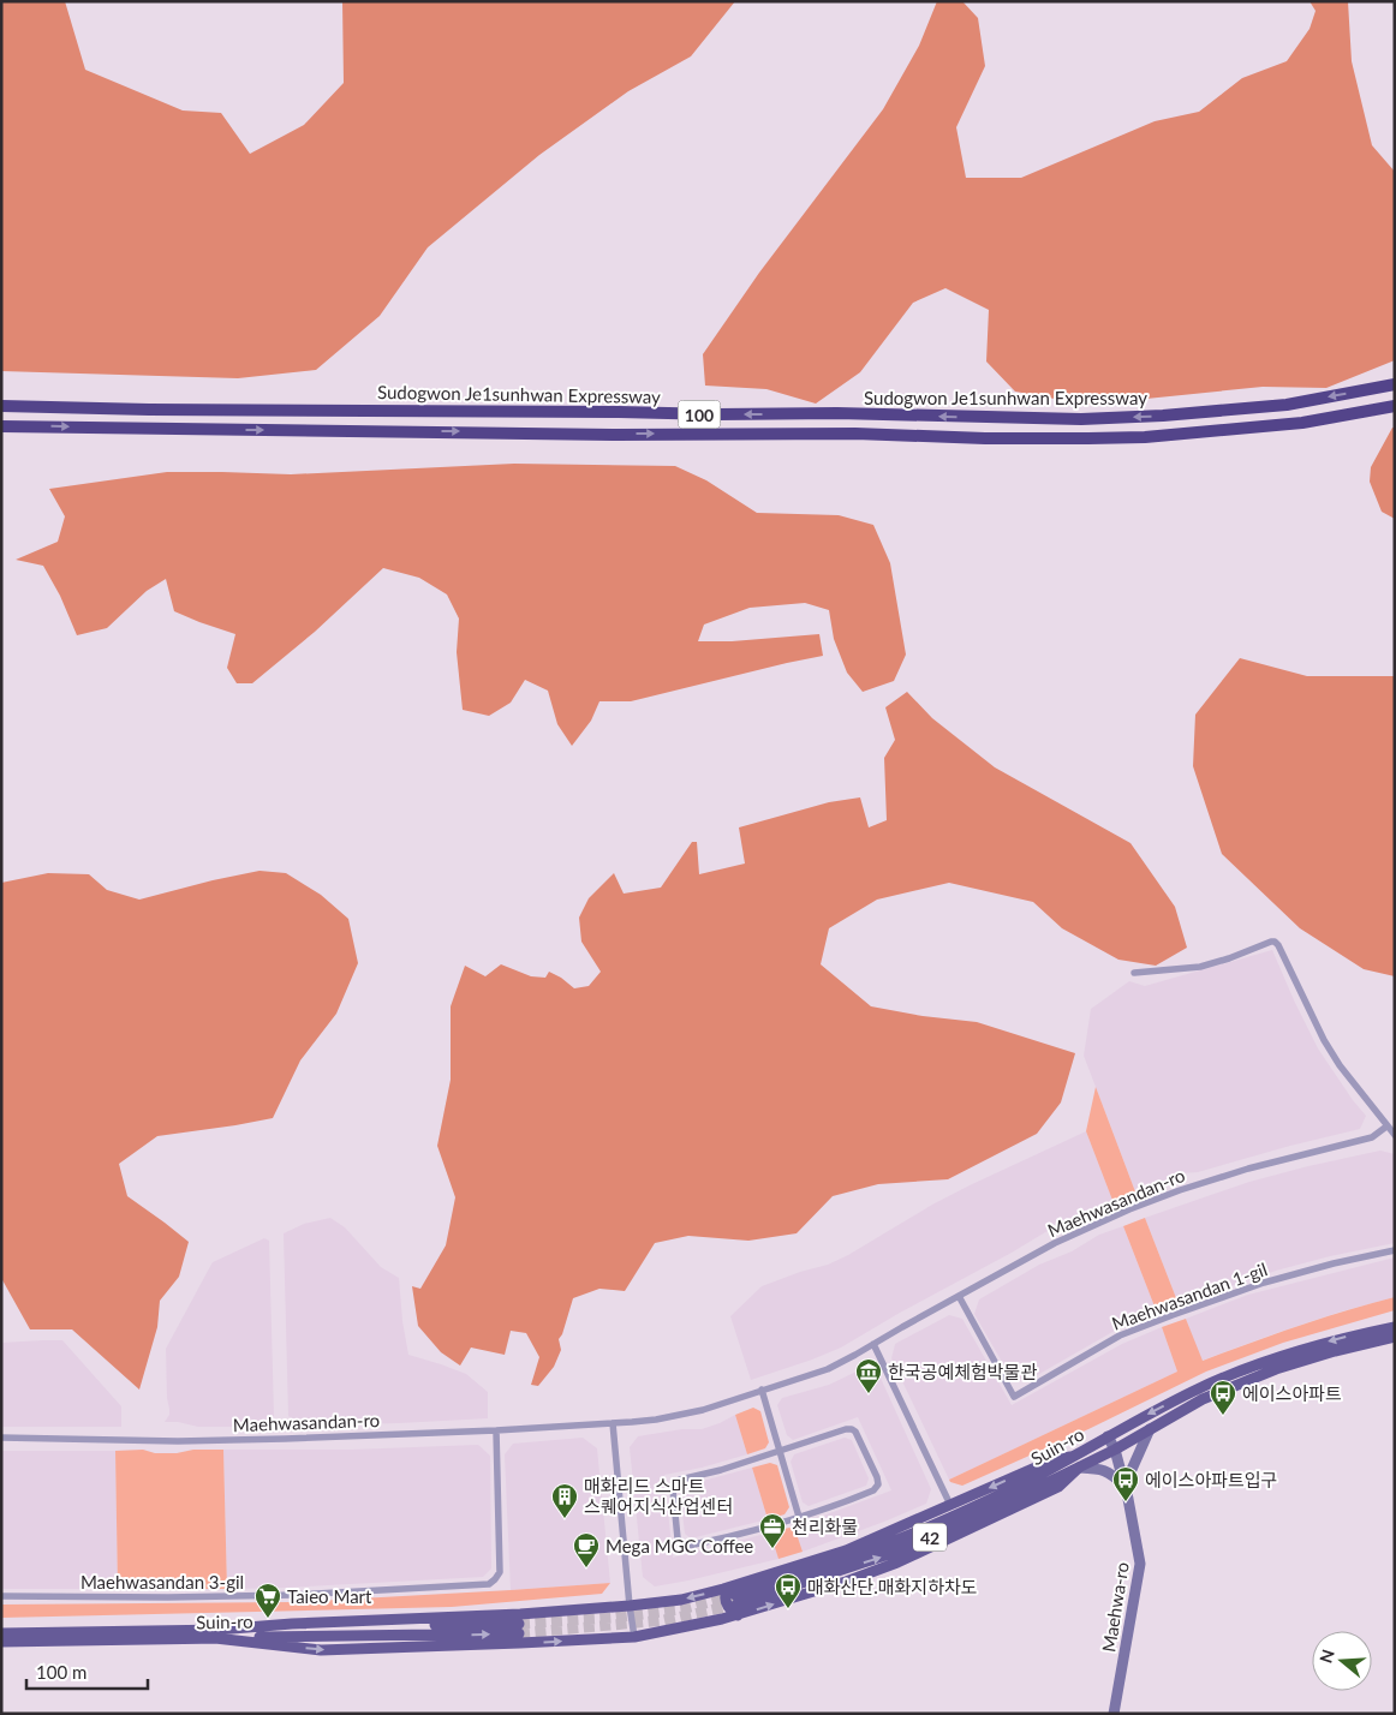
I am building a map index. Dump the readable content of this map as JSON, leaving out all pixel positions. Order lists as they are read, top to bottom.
{
  "streets": {
    "highway": ["Sudogwon Je1sunhwan Expressway", "100"],
    "main road": ["Suin-ro", "42"],
    "street": [
      "Maehwasandan-ro",
      "Maehwasandan 1-gil",
      "Maehwasandan 3-gil",
      "Maehwa-ro"
    ]
  },
  "crossings": [
    ["Maehwasandan-ro", "Maehwasandan 1-gil"],
    ["Maehwasandan-ro", "Maehwasandan 3-gil"],
    ["Suin-ro", "Maehwa-ro"]
  ],
  "places": {
    "museum": ["한국공예체험박물관"],
    "bus stop": ["에이스아파트", "에이스아파트입구", "매화산단.매화지하차도"],
    "building": ["매화리드 스마트 스퀘어지식산업센터"],
    "office": ["천리화물"],
    "cafe": ["Mega MGC Coffee"],
    "supermarket": ["Taieo Mart"]
  },
  "scale_bar": "100 m",
  "north": "left"
}
